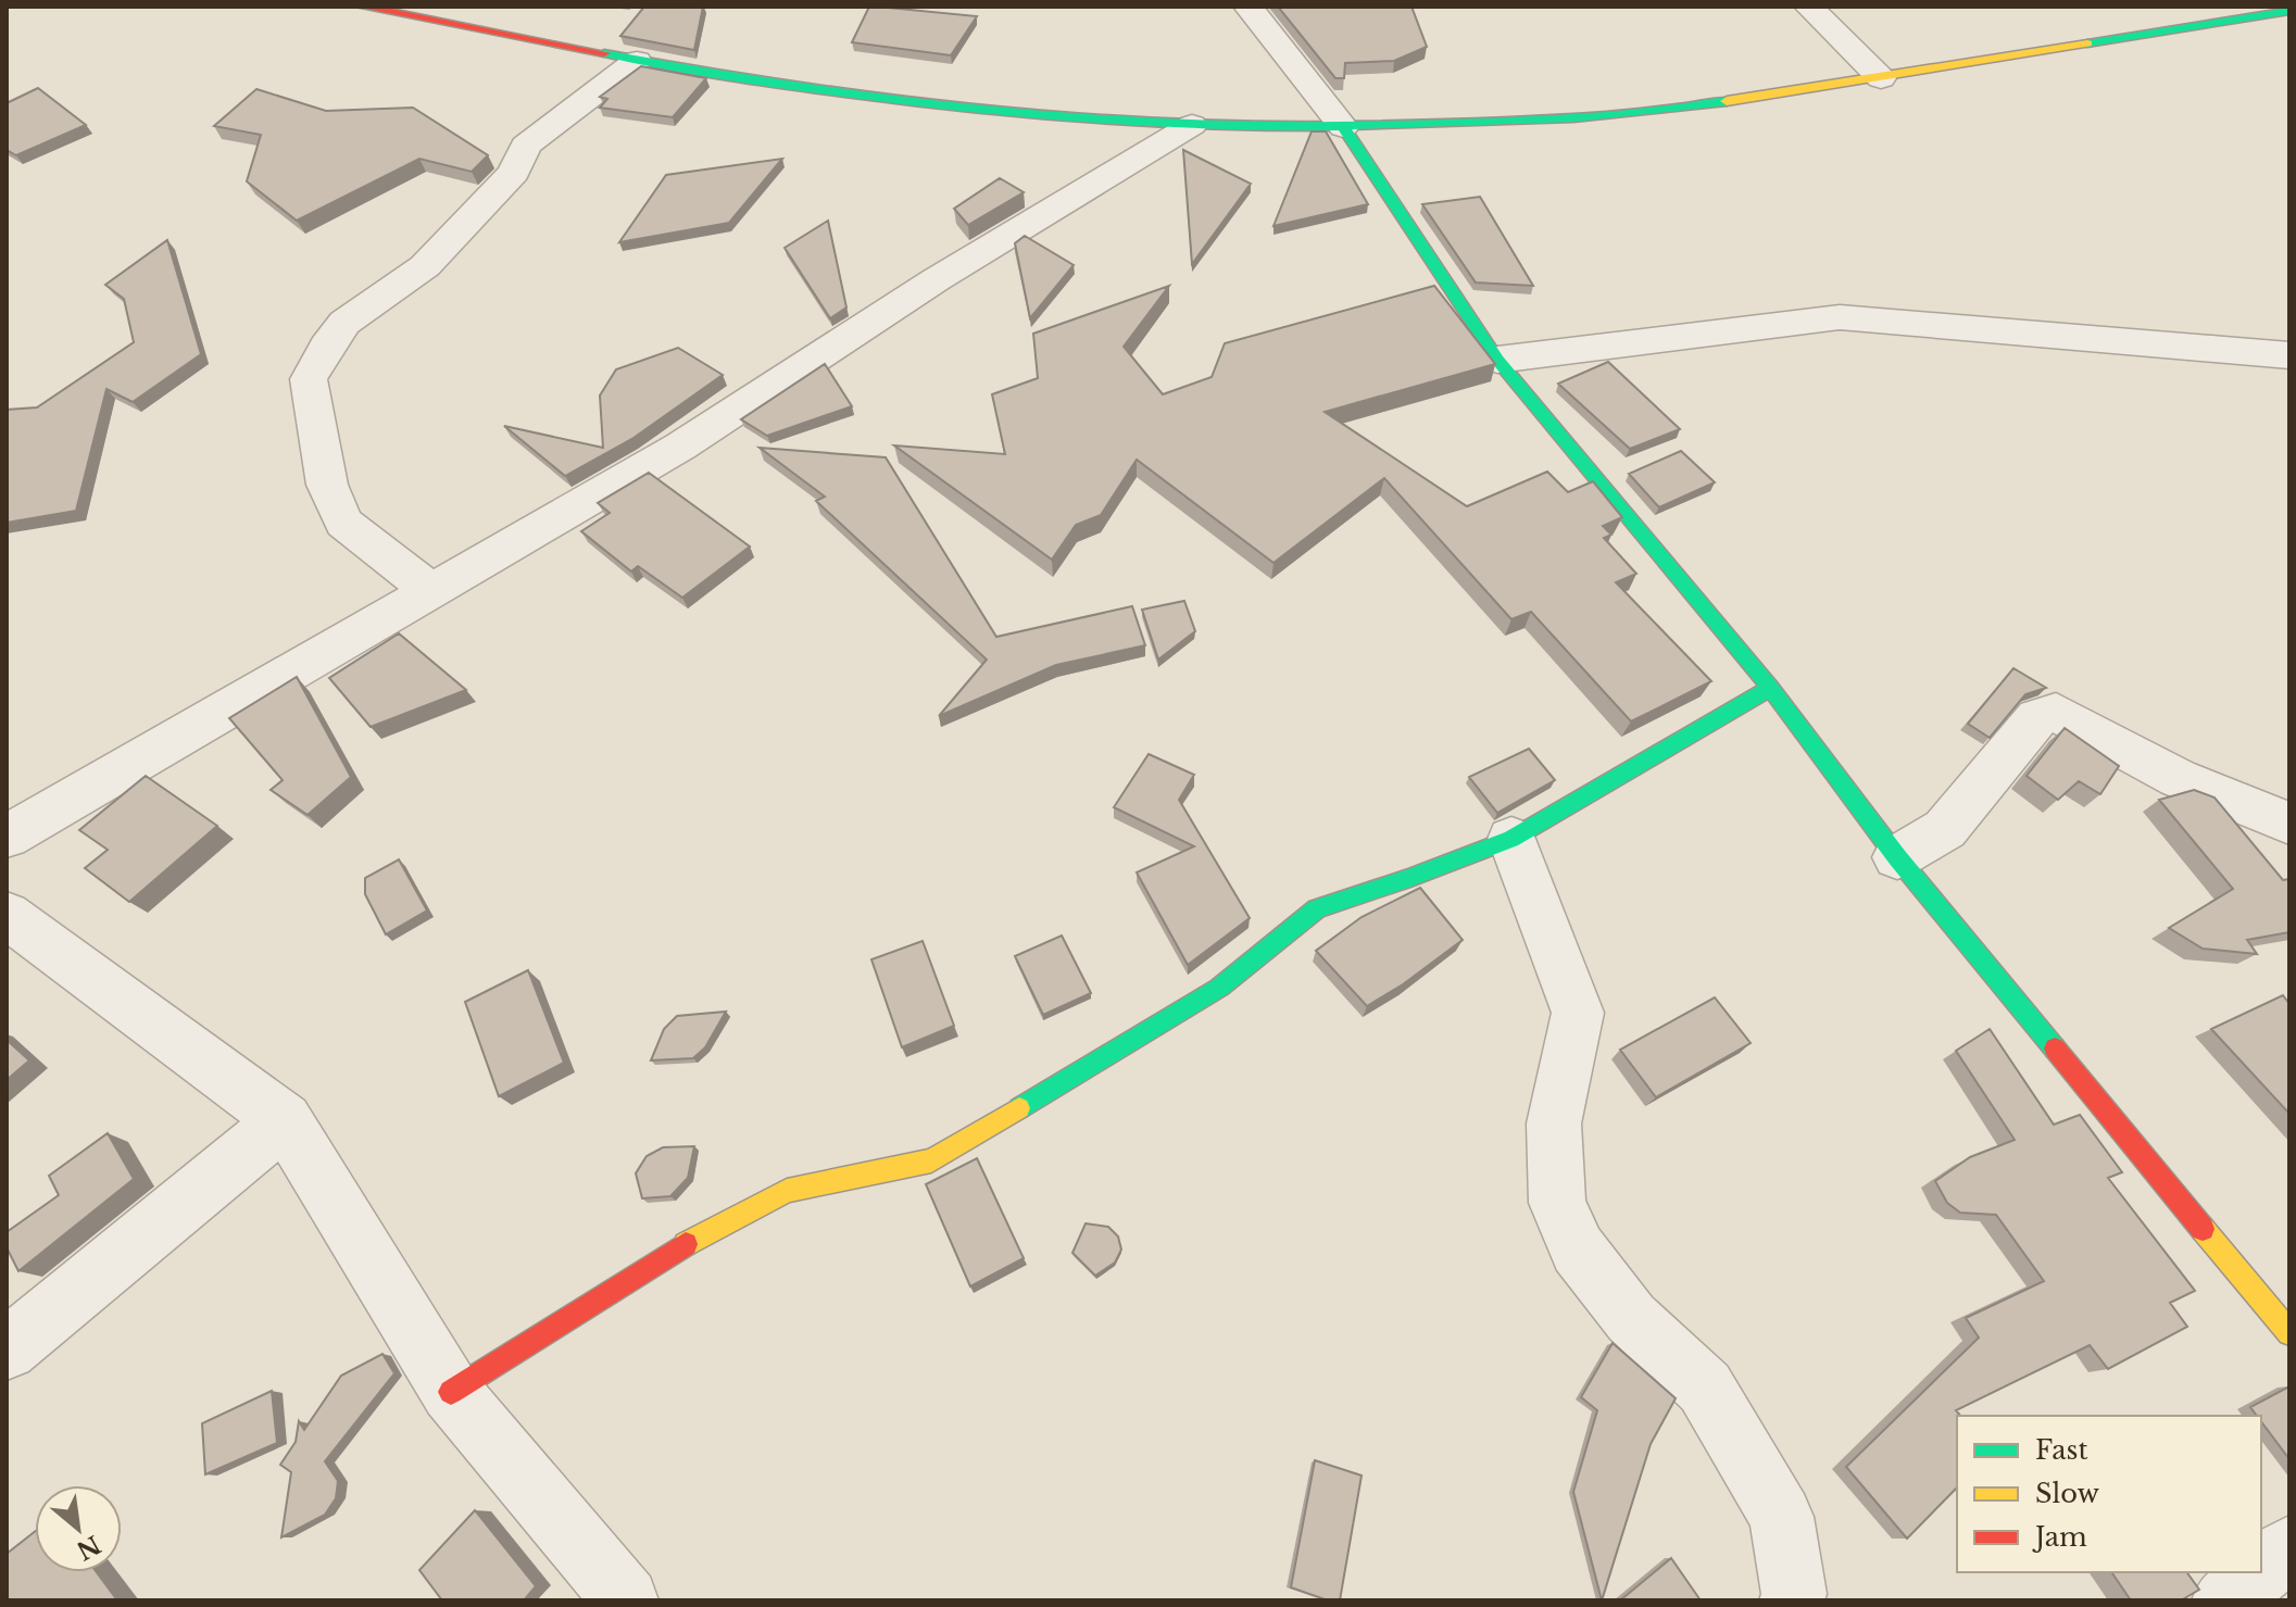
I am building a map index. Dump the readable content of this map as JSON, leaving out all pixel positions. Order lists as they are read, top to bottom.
{
  "legend": ["Fast", "Slow", "Jam"],
  "north": "bottom right"
}
